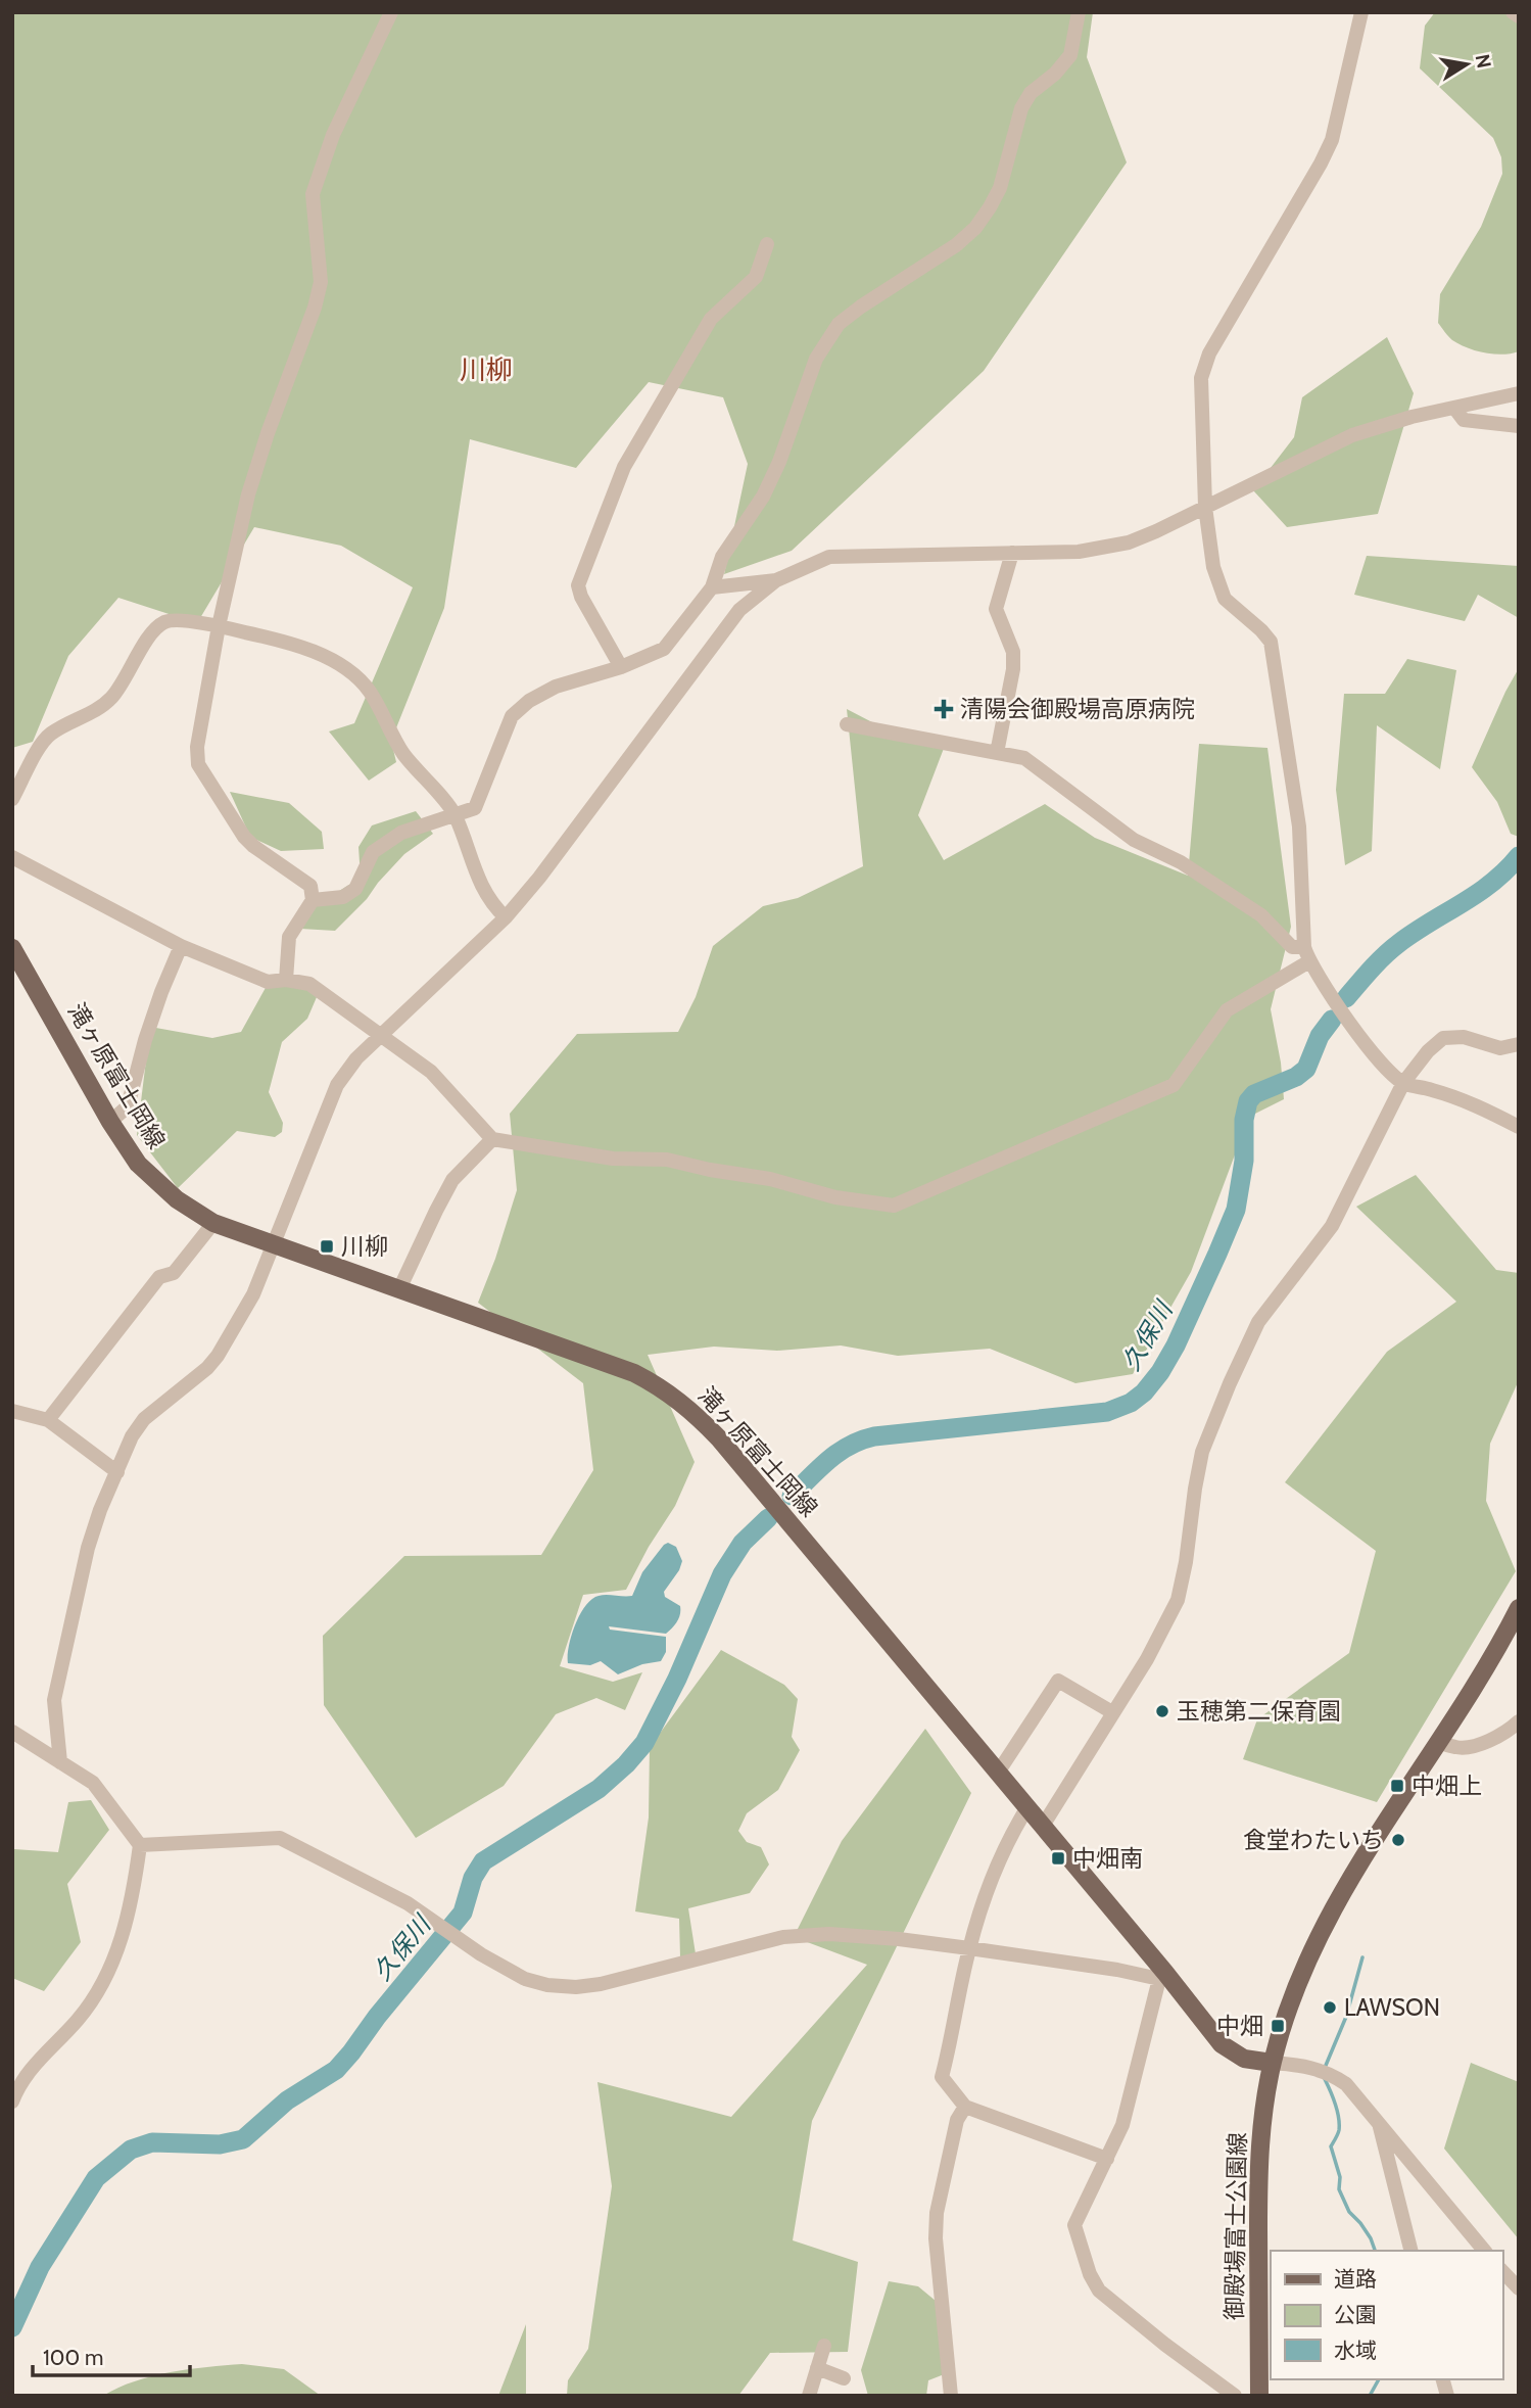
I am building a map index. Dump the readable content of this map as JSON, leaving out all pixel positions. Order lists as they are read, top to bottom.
{
  "streets": {
    "main road": ["滝ヶ原富士岡線", "御殿場富士公園線"]
  },
  "crossings": [
    ["滝ヶ原富士岡線", "御殿場富士公園線"]
  ],
  "districts": ["川柳"],
  "water": ["久保川"],
  "places": {
    "health": ["清陽会御殿場高原病院"],
    "transit": [
      "川柳",
      "中畑上",
      "中畑南",
      "中畑"
    ],
    "other": ["玉穂第二保育園", "食堂わたいち", "LAWSON"]
  },
  "legend": ["道路", "公園", "水域"],
  "scale_bar": "100 m",
  "north": "right"
}
